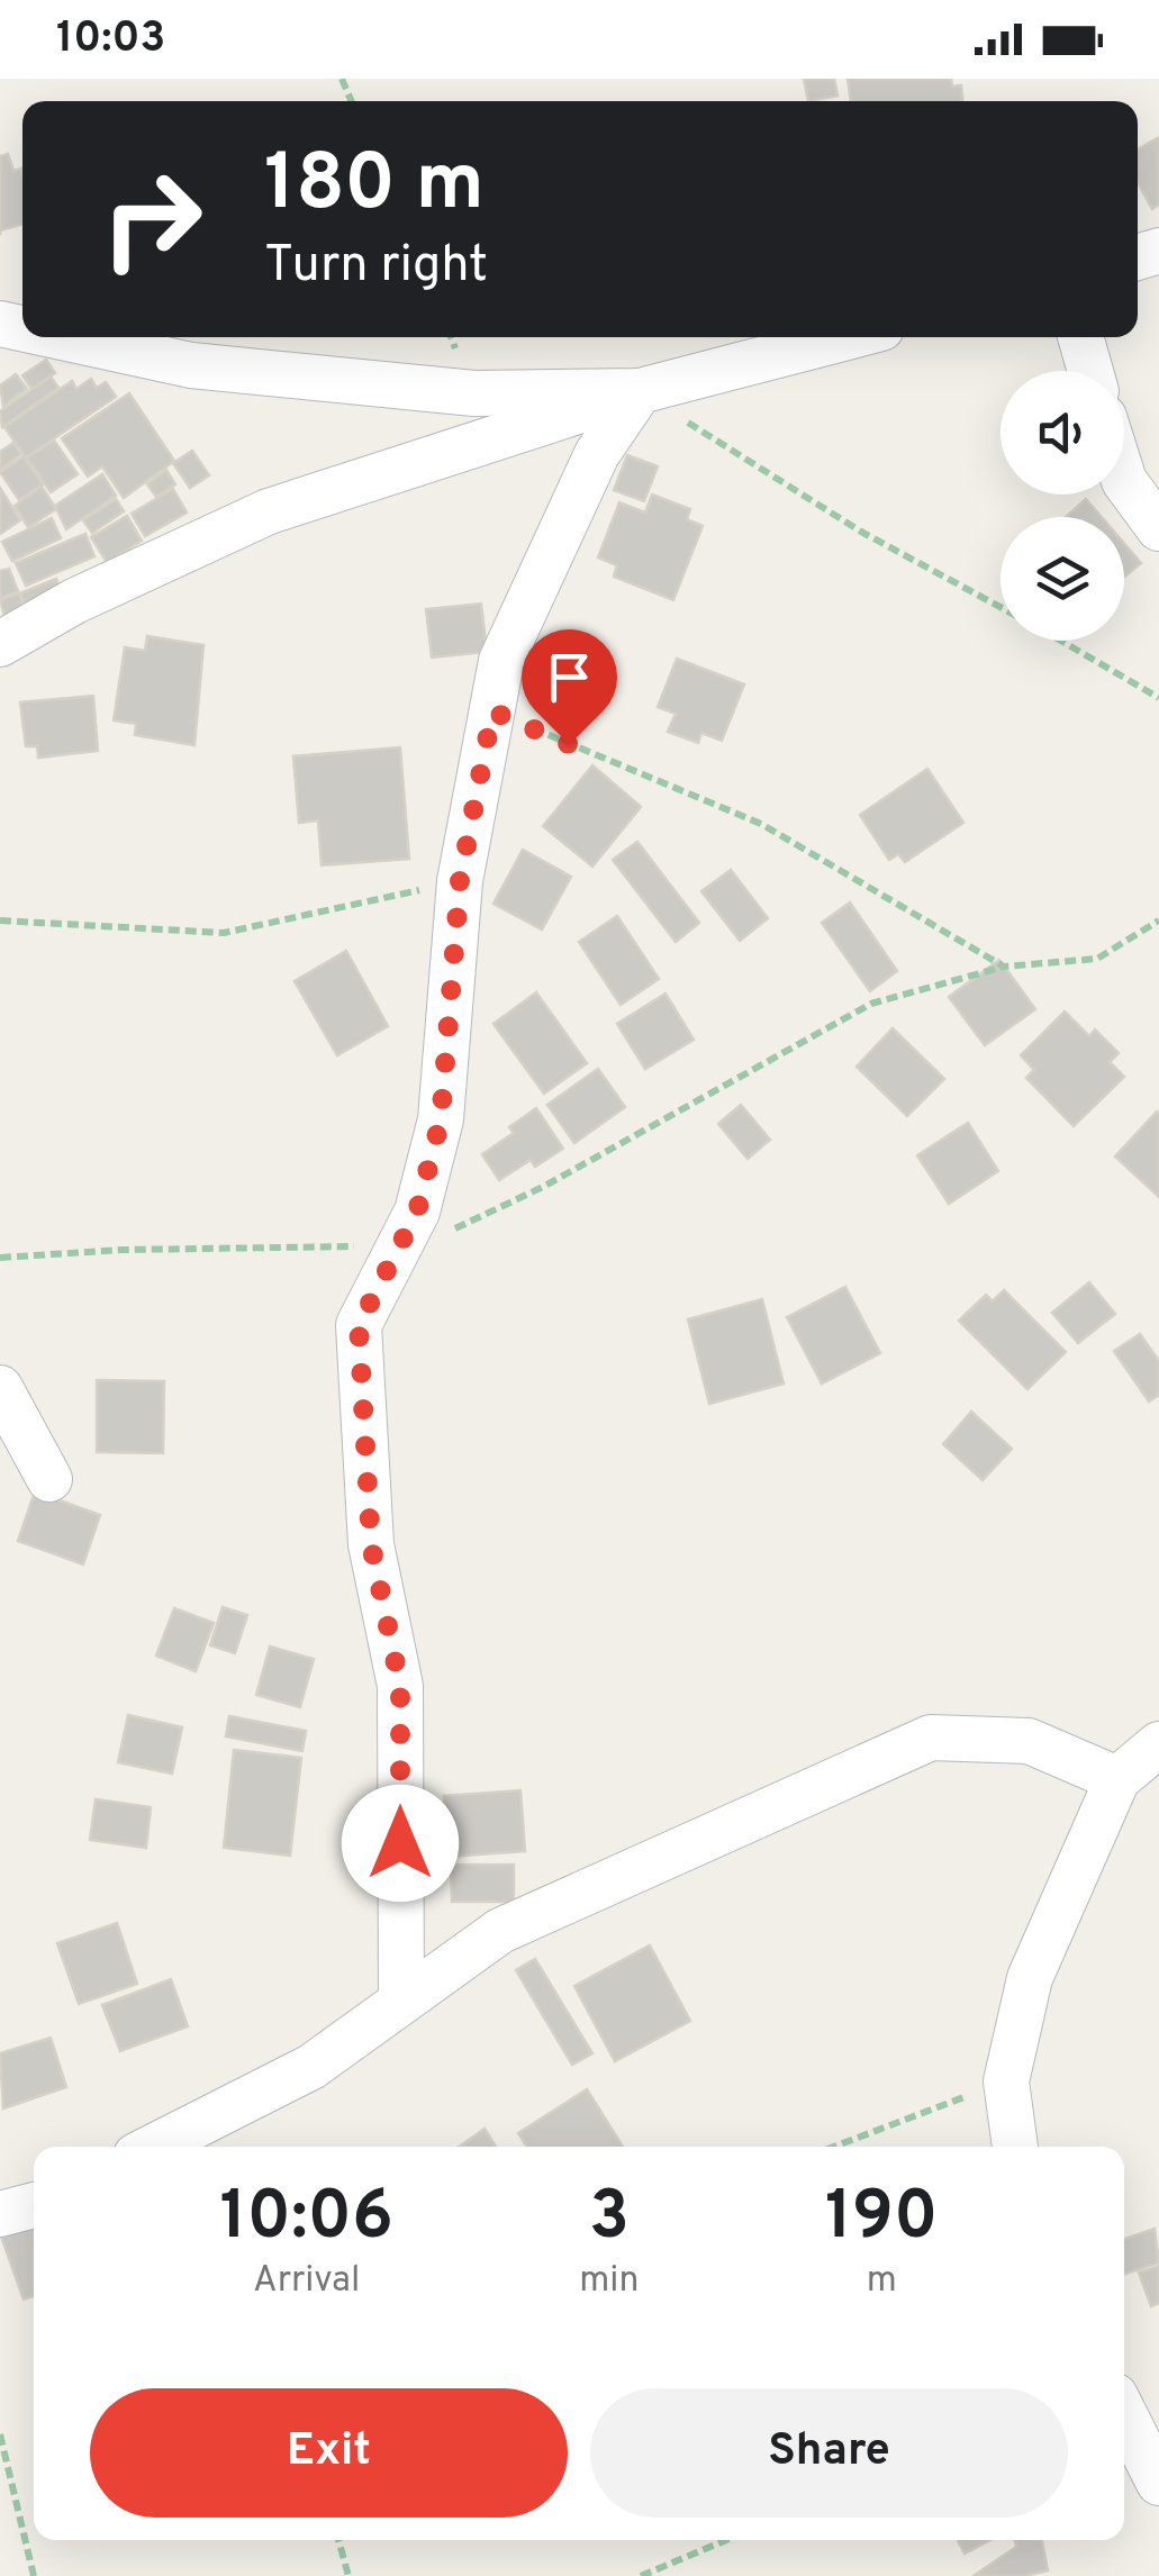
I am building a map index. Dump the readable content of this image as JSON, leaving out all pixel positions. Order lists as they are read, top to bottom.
{
  "page": {
    "status": "10:03",
    "turn": ["180 m", "Turn right"],
    "eta": [
      "10:06",
      "Arrival",
      "3",
      "min",
      "190",
      "m"
    ],
    "buttons": ["Exit", "Share"]
  }
}
